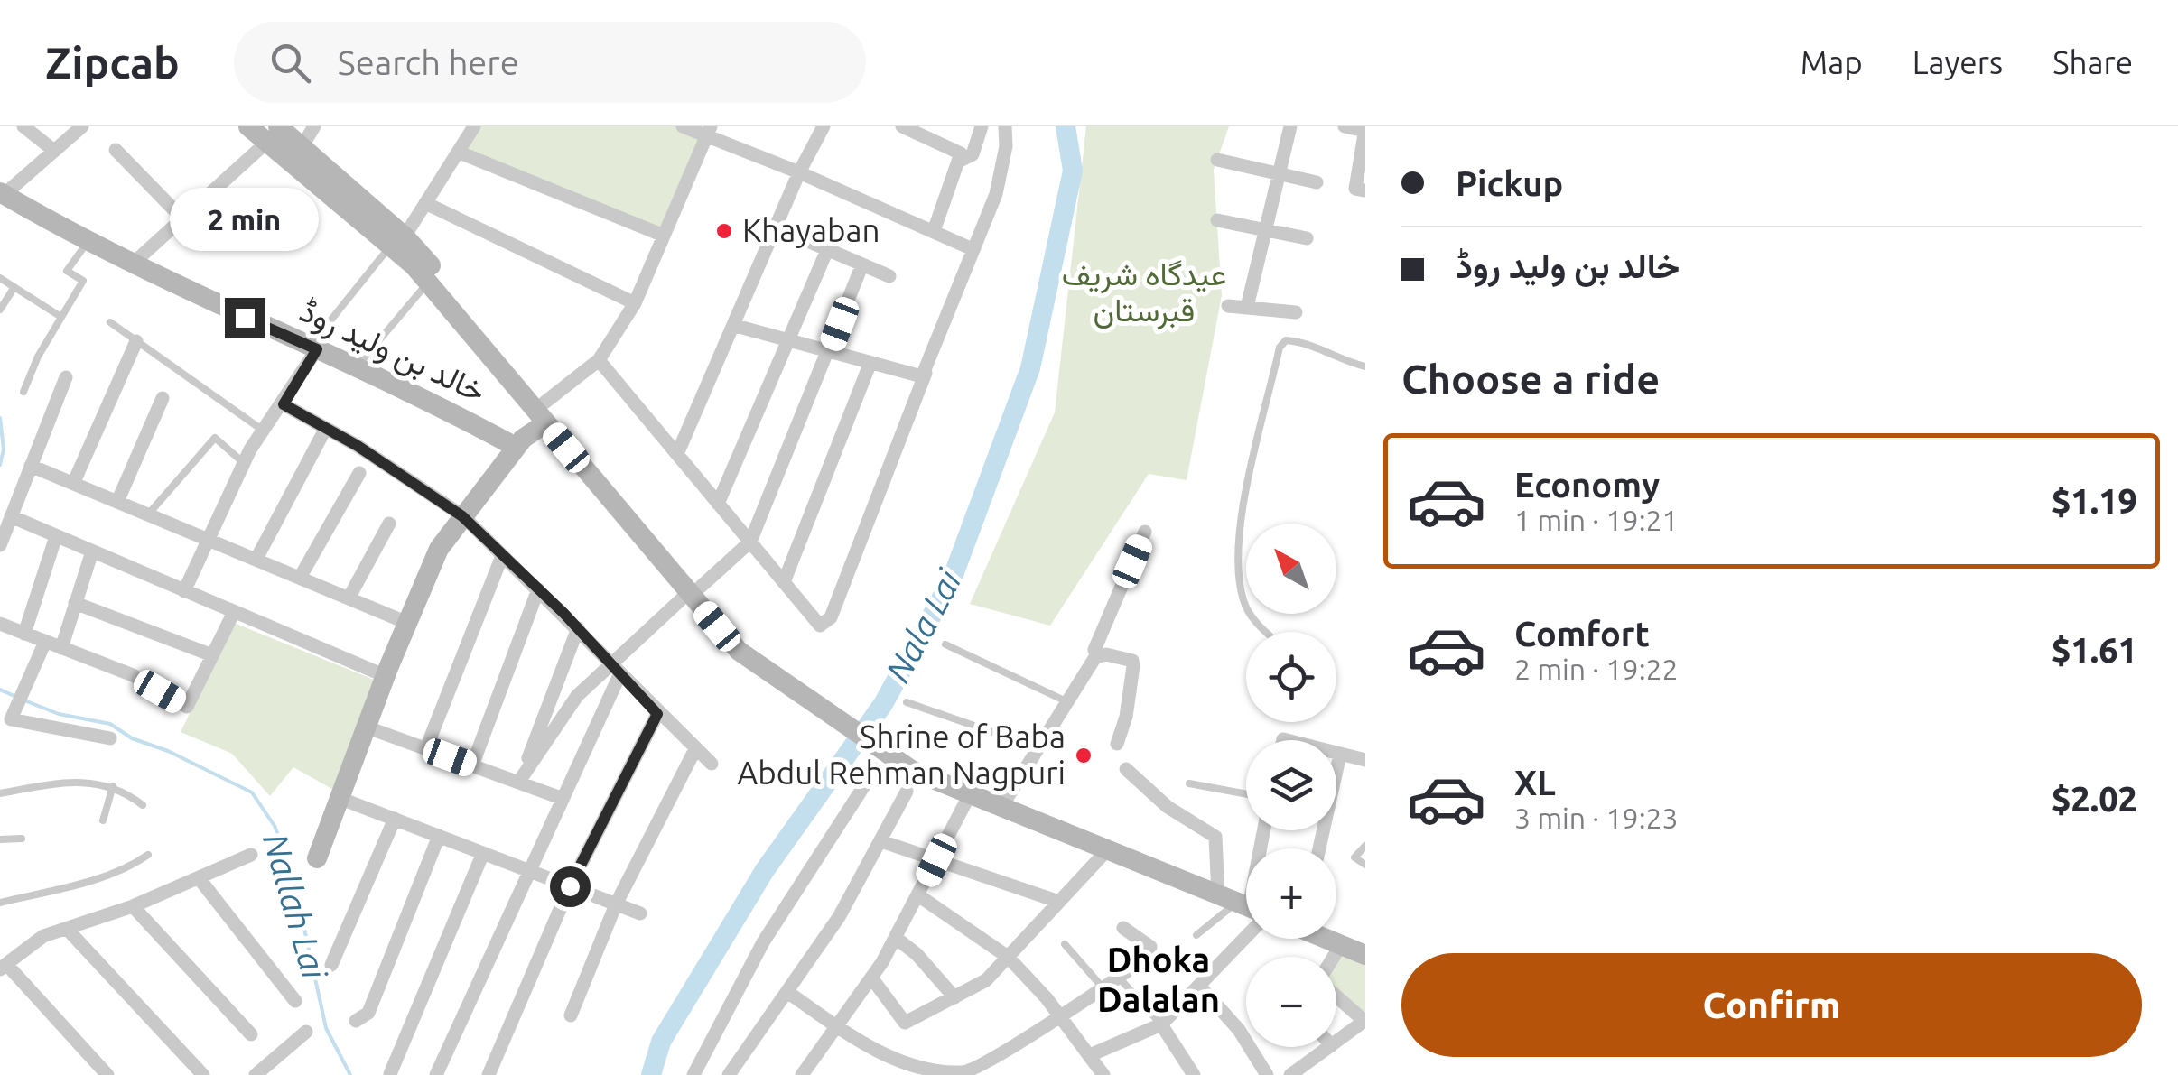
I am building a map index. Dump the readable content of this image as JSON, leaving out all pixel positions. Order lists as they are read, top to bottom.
{
  "streets": {
    "main road": ["خالد بن ولید روڈ"]
  },
  "districts": ["Dhoka Dalalan"],
  "water": ["Nala Lai", "Nallah Lai"],
  "parks": ["عیدگاہ شریف قبرستان"],
  "places": ["Khayaban", "Shrine of Baba Abdul Rehman Nagpuri"],
  "north": "top left",
  "page": {
    "header": "Zipcab",
    "search": "Search here",
    "nav": ["Map", "Layers", "Share"],
    "banner": ["Pickup", "خالد بن ولید روڈ"],
    "bubble": "2 min",
    "heading": "Choose a ride",
    "list": [
      {
        "name": "Economy",
        "note": "1 min · 19:21",
        "value": "$1.19"
      },
      {
        "name": "Comfort",
        "note": "2 min · 19:22",
        "value": "$1.61"
      },
      {
        "name": "XL",
        "note": "3 min · 19:23",
        "value": "$2.02"
      }
    ],
    "map_buttons": ["+", "−"],
    "buttons": "Confirm"
  }
}
